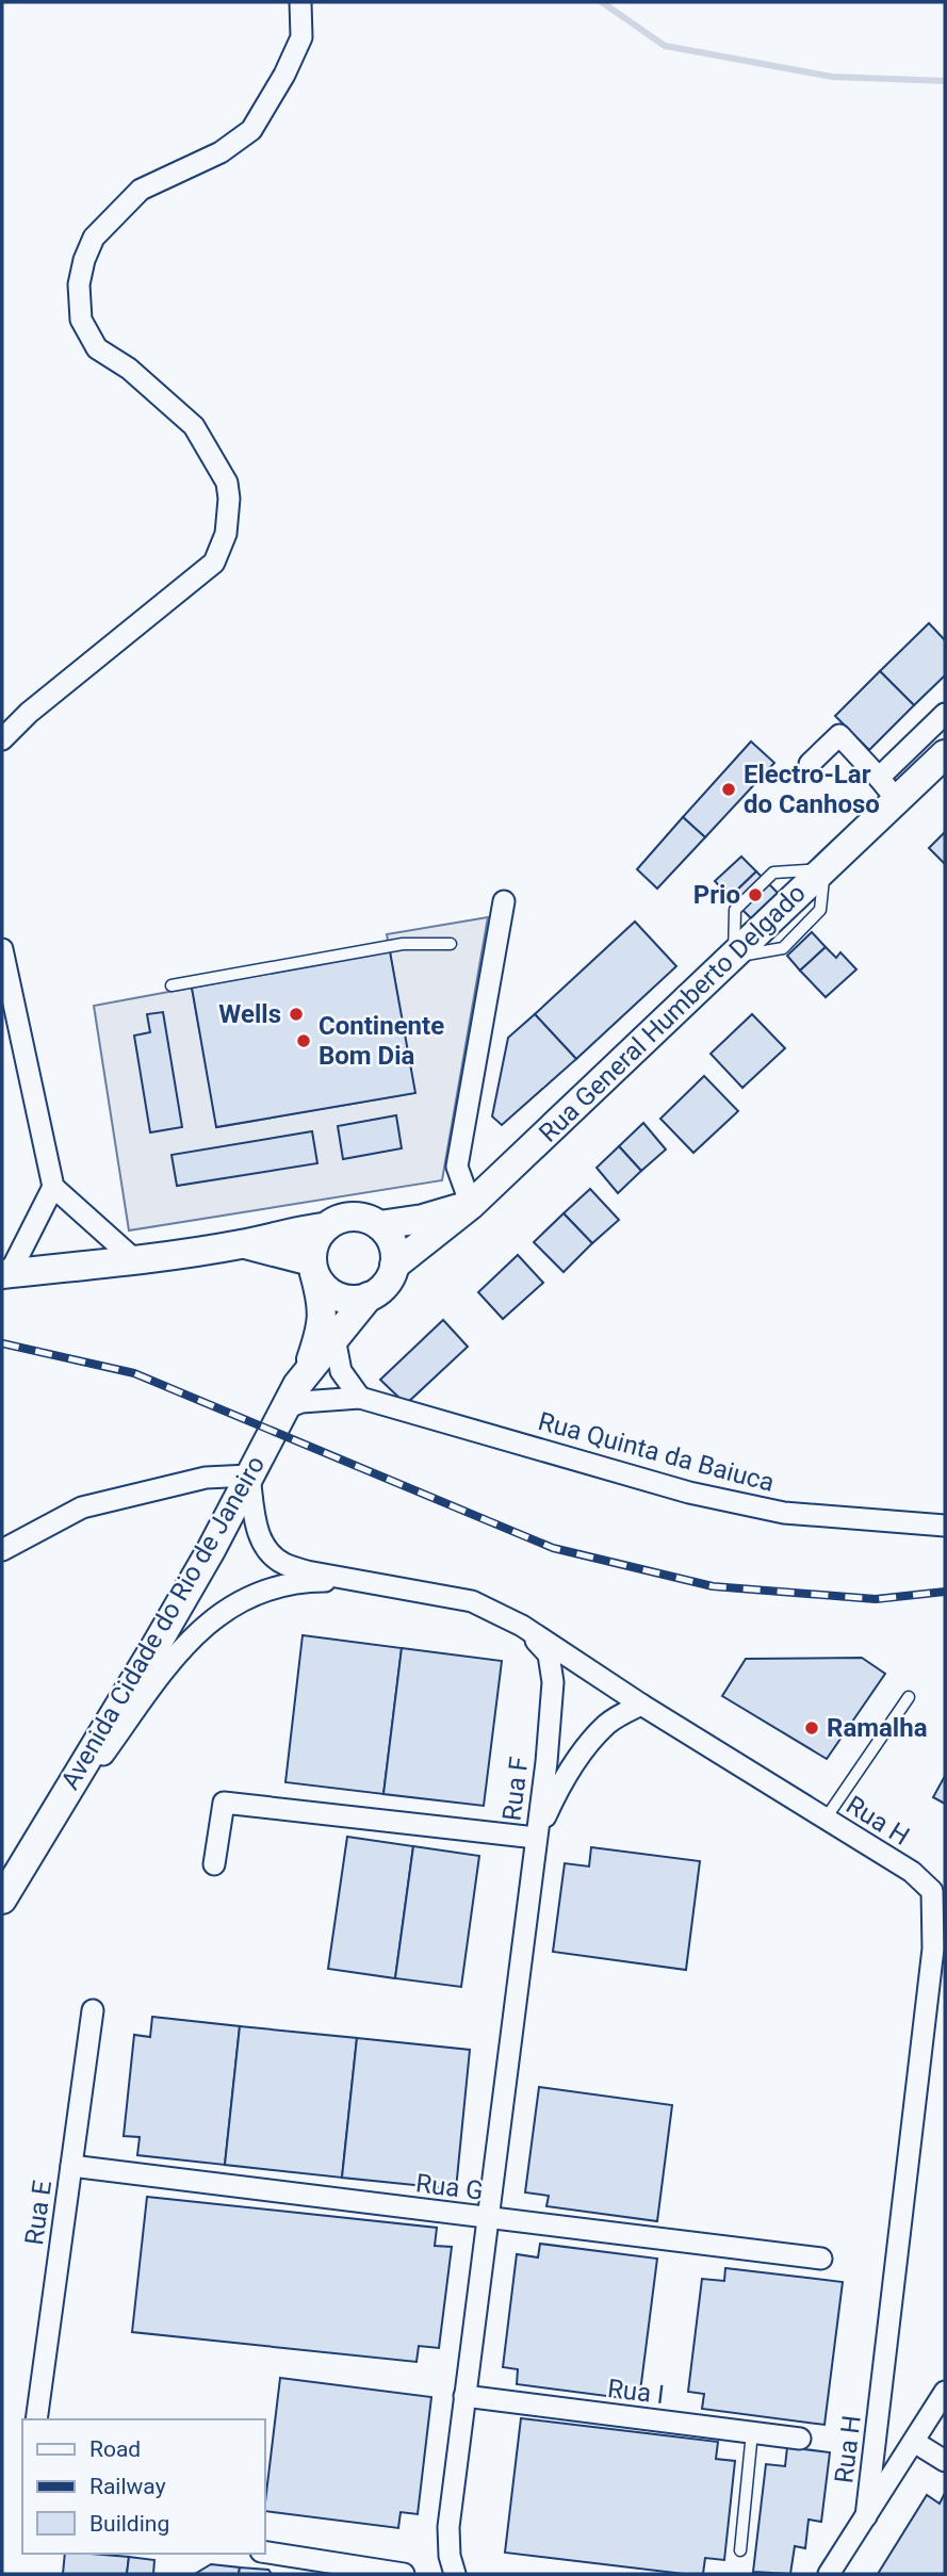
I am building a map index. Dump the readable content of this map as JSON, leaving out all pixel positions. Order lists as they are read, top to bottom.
{
  "streets": {
    "main road": ["Rua General Humberto Delgado", "Avenida Cidade do Rio de Janeiro"],
    "street": [
      "Rua Quinta da Baiuca",
      "Rua F",
      "Rua H",
      "Rua G",
      "Rua E",
      "Rua I"
    ]
  },
  "crossings": [
    ["Rua Quinta da Baiuca", "Avenida Cidade do Rio de Janeiro"],
    ["Avenida Cidade do Rio de Janeiro", "Rua H"],
    ["Rua F", "Rua H"],
    ["Rua G", "Rua E"]
  ],
  "places": [
    "Electro-Lar do Canhoso",
    "Prio",
    "Wells",
    "Continente Bom Dia",
    "Ramalha"
  ],
  "legend": ["Road", "Railway", "Building"]
}
